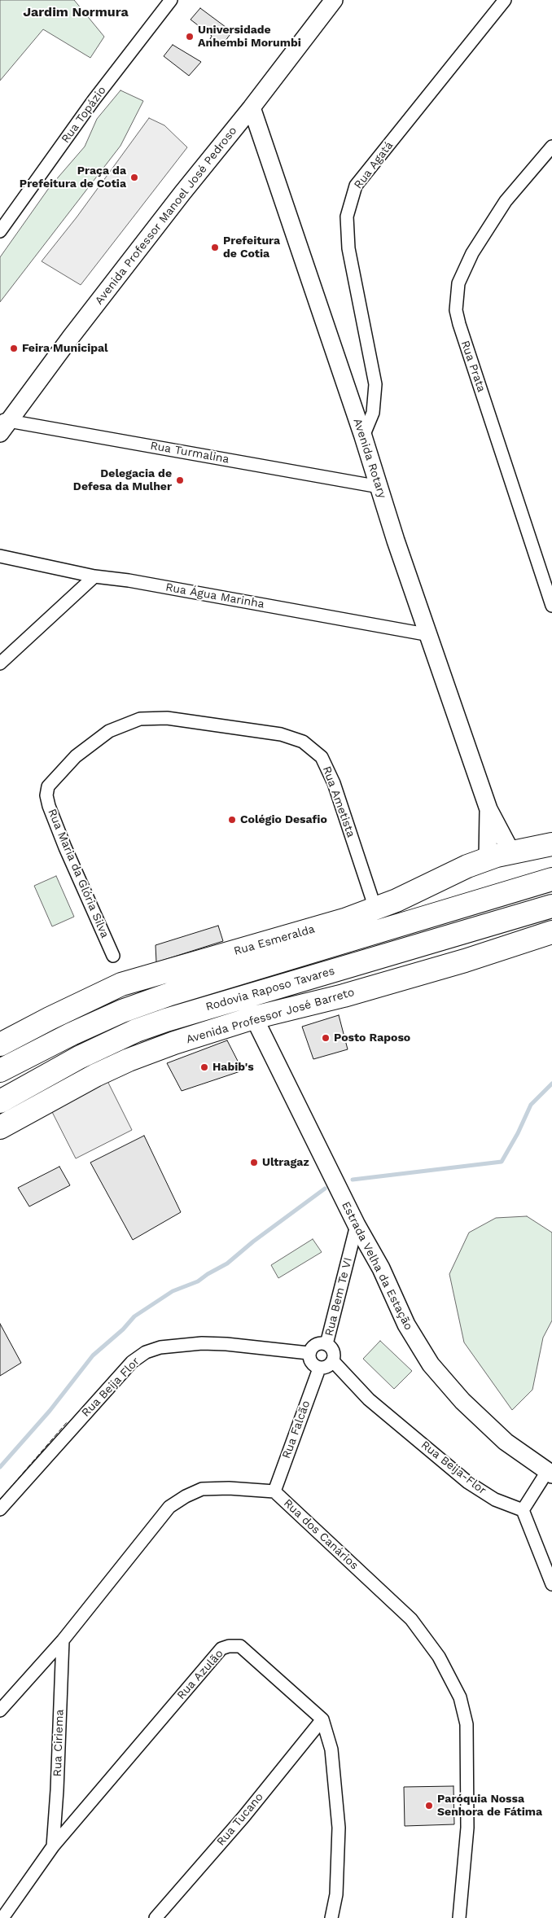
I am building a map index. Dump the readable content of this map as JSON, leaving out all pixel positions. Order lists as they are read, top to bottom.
{
  "streets": {
    "highway": ["Rua Esmeralda", "Rodovia Raposo Tavares", "Avenida Professor José Barreto"],
    "street": [
      "Rua Topázio",
      "Rua Agatá",
      "Avenida Professor Manoel José Pedroso",
      "Rua Prata",
      "Rua Turmalina",
      "Avenida Rotary",
      "Rua Água Marinha",
      "Rua Ametista",
      "Rua Maria da Glória Silva",
      "Estrada Velha da Estação",
      "Rua Bem Te VI",
      "Rua Beija Flor",
      "Rua Falcão",
      "Rua Beija-Flor",
      "Rua dos Canários",
      "Rua Azulão",
      "Rua Ciriema",
      "Rua Tucano"
    ]
  },
  "crossings": [
    ["Rua Agatá", "Avenida Rotary"],
    ["Avenida Professor Manoel José Pedroso", "Rua Turmalina"],
    ["Avenida Professor Manoel José Pedroso", "Avenida Rotary"],
    ["Rua Turmalina", "Avenida Rotary"],
    ["Avenida Rotary", "Rua Água Marinha"],
    ["Avenida Rotary", "Rua Esmeralda"],
    ["Rua Ametista", "Rua Maria da Glória Silva"],
    ["Rua Ametista", "Rua Esmeralda"],
    ["Avenida Professor José Barreto", "Estrada Velha da Estação"],
    ["Estrada Velha da Estação", "Rua Bem Te VI"],
    ["Rua Bem Te VI", "Rua Beija Flor"],
    ["Rua Bem Te VI", "Rua Falcão"],
    ["Rua Bem Te VI", "Rua Beija-Flor"],
    ["Rua Beija Flor", "Rua Falcão"],
    ["Rua Beija Flor", "Rua Beija-Flor"],
    ["Rua Falcão", "Rua Beija-Flor"],
    ["Rua Falcão", "Rua dos Canários"],
    ["Rua dos Canários", "Rua Ciriema"],
    ["Rua Azulão", "Rua Ciriema"],
    ["Rua Azulão", "Rua Tucano"]
  ],
  "districts": ["Jardim Normura"],
  "places": [
    "Universidade Anhembi Morumbi",
    "Praça da Prefeitura de Cotia",
    "Prefeitura de Cotia",
    "Feira Municipal",
    "Delegacia de Defesa da Mulher",
    "Colégio Desafio",
    "Posto Raposo",
    "Habib's",
    "Ultragaz",
    "Paróquia Nossa Senhora de Fátima"
  ]
}
